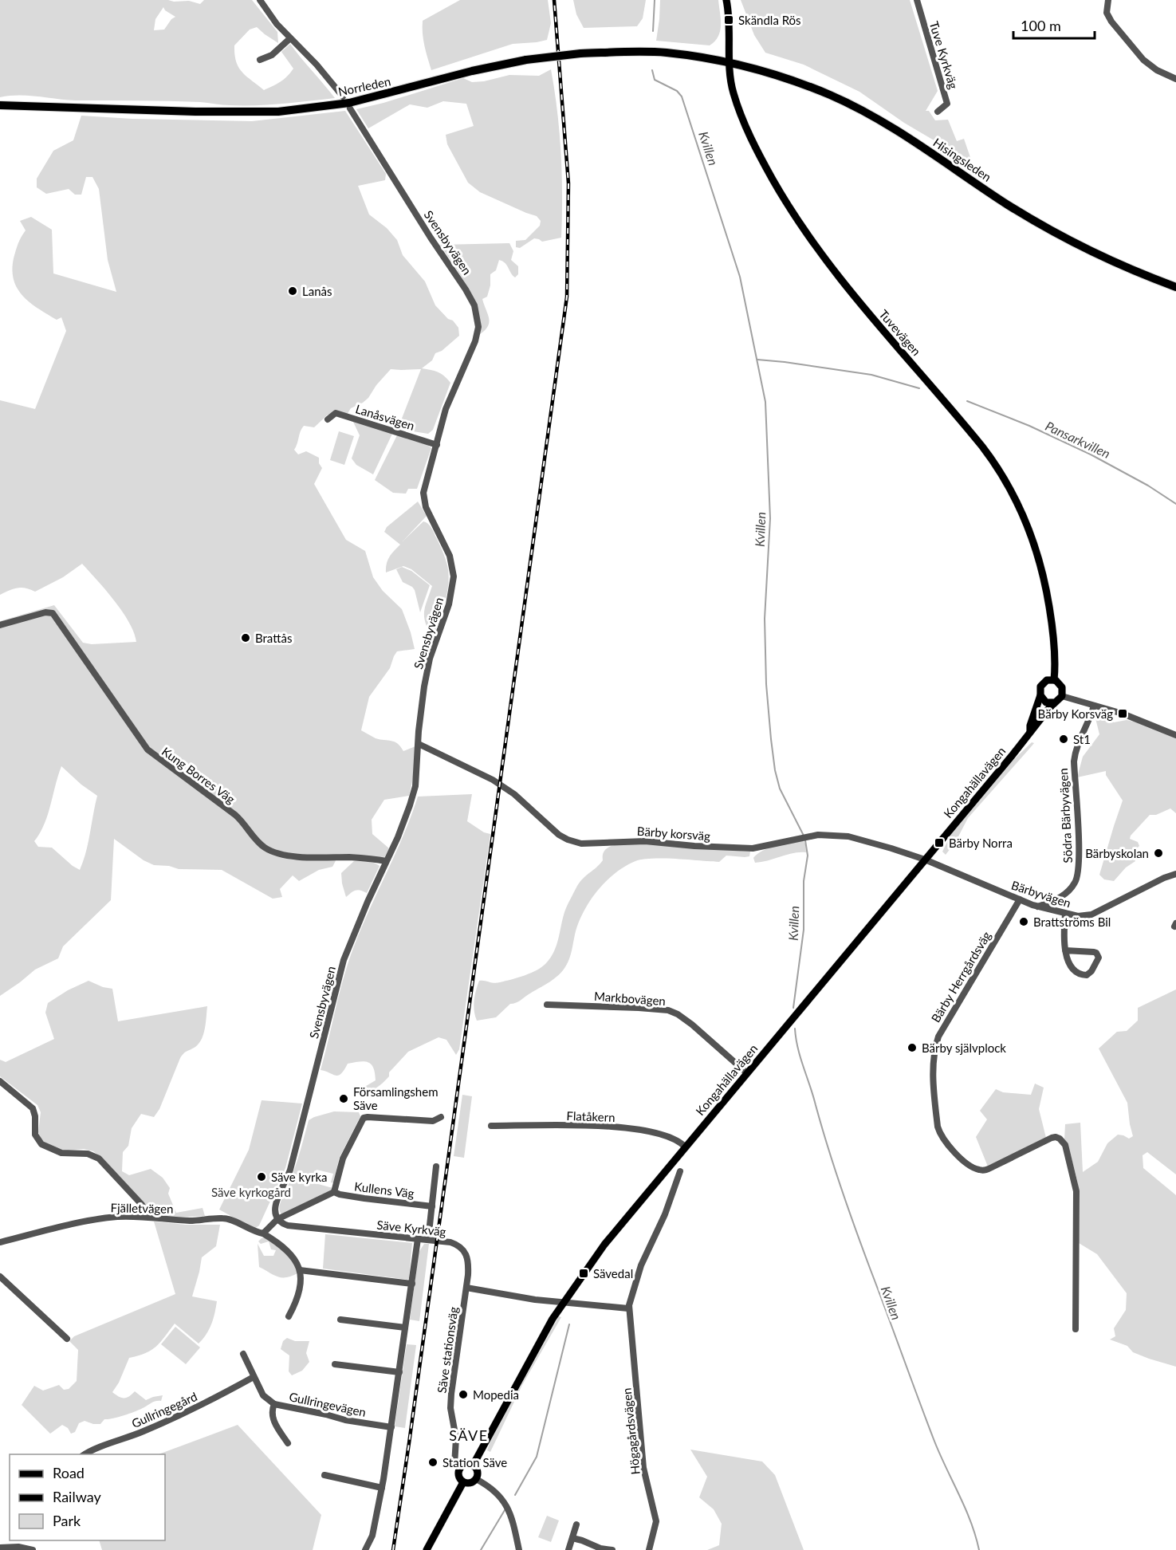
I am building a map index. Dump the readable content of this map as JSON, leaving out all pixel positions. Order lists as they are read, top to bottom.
{
  "streets": {
    "highway": ["Norrleden", "Hisingsleden"],
    "main road": ["Tuvevägen", "Kongahällavägen"],
    "street": [
      "Tuve Kyrkväg",
      "Svensbyvägen",
      "Lanåsvägen",
      "Kung Borres Väg",
      "Södra Bärbyvägen",
      "Bärby korsväg",
      "Bärbyvägen",
      "Bärby Herrgårdsväg",
      "Markbovägen",
      "Flatåkern",
      "Kullens Väg",
      "Fjälletvägen",
      "Säve Kyrkväg",
      "Säve stationsväg",
      "Gullringevägen",
      "Gullringegård",
      "Högagårdsvägen"
    ]
  },
  "crossings": [
    ["Norrleden", "Hisingsleden"],
    ["Norrleden", "Tuvevägen"],
    ["Hisingsleden", "Tuvevägen"],
    ["Svensbyvägen", "Lanåsvägen"],
    ["Svensbyvägen", "Kung Borres Väg"],
    ["Svensbyvägen", "Bärby korsväg"],
    ["Svensbyvägen", "Säve Kyrkväg"],
    ["Tuvevägen", "Kongahällavägen"],
    ["Kongahällavägen", "Bärby korsväg"],
    ["Kongahällavägen", "Bärbyvägen"],
    ["Kongahällavägen", "Markbovägen"],
    ["Kongahällavägen", "Flatåkern"],
    ["Kongahällavägen", "Säve stationsväg"],
    ["Södra Bärbyvägen", "Bärbyvägen"],
    ["Bärby korsväg", "Bärbyvägen"],
    ["Bärbyvägen", "Bärby Herrgårdsväg"],
    ["Säve Kyrkväg", "Säve stationsväg"]
  ],
  "districts": ["SÄVE"],
  "water": ["Kvillen", "Pansarkvillen"],
  "parks": ["Säve kyrkogård"],
  "places": {
    "transit": [
      "Skändla Rös",
      "Bärby Korsväg",
      "Bärby Norra",
      "Sävedal"
    ],
    "other": [
      "Lanås",
      "Brattås",
      "St1",
      "Bärbyskolan",
      "Brattströms Bil",
      "Bärby självplock",
      "Församlingshem Säve",
      "Säve kyrka",
      "Mopedia",
      "Station Säve"
    ]
  },
  "legend": ["Road", "Railway", "Park"],
  "scale_bar": "100 m"
}
